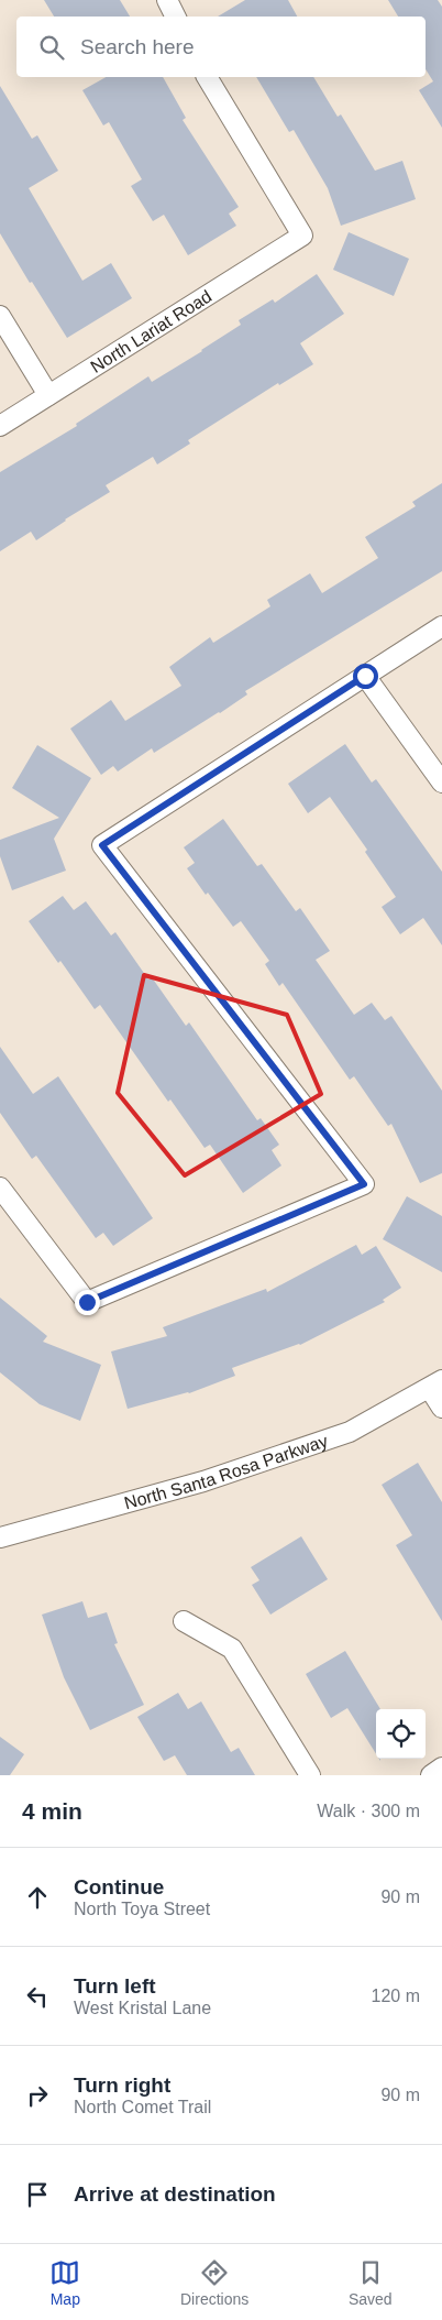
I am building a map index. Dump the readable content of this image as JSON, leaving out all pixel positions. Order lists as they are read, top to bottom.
{
  "streets": {
    "street": ["North Lariat Road", "North Santa Rosa Parkway"]
  },
  "page": {
    "search": "Search here",
    "heading": ["4 min", "Walk · 300 m"],
    "list": [
      ["Continue", "North Toya Street", "90 m"],
      ["Turn left", "West Kristal Lane", "120 m"],
      ["Turn right", "North Comet Trail", "90 m"],
      "Arrive at destination"
    ],
    "nav": ["Map", "Directions", "Saved"]
  }
}
